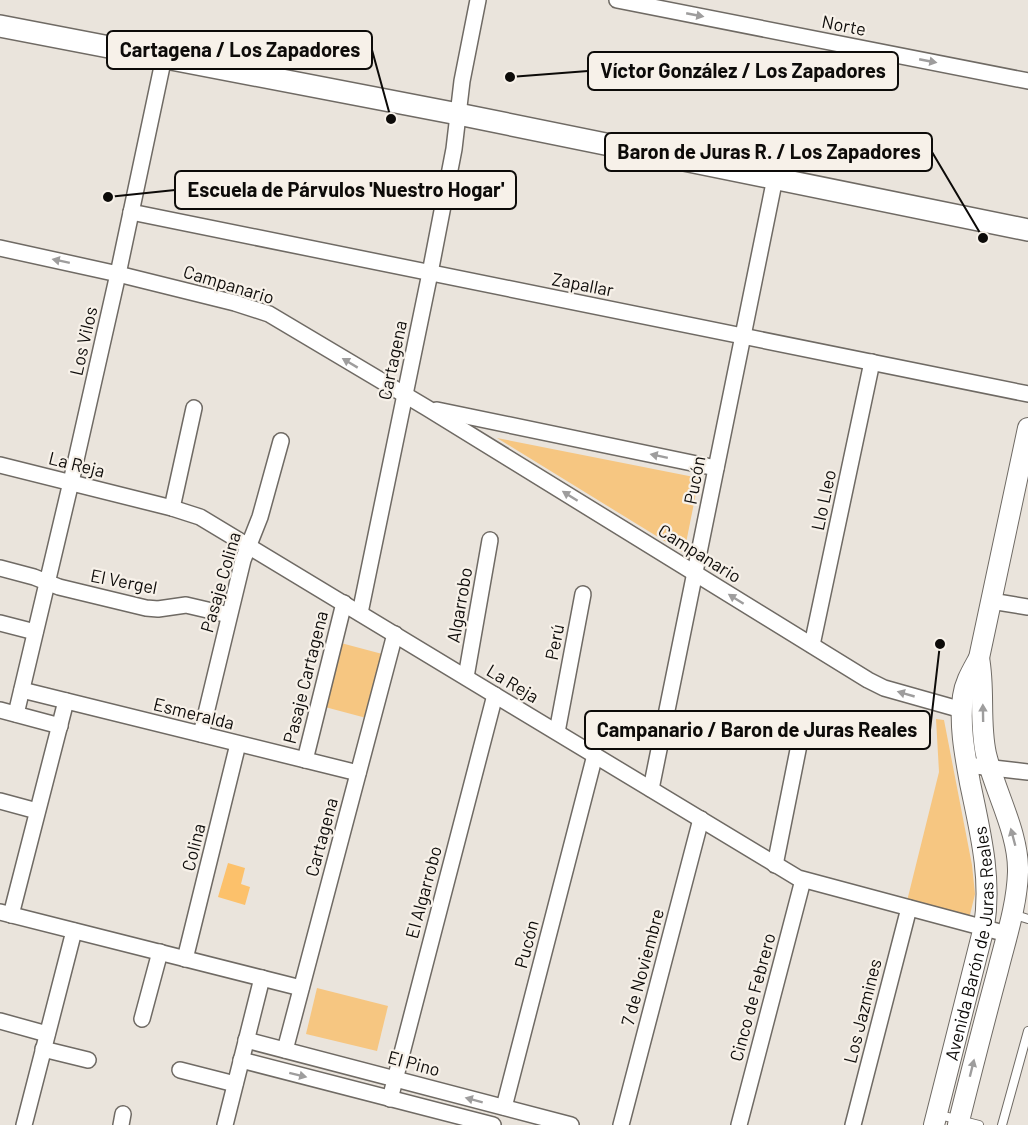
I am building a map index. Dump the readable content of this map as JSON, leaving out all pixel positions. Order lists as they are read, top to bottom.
{
  "streets": {
    "street": [
      "Norte",
      "Campanario",
      "Zapallar",
      "Los Vilos",
      "Cartagena",
      "La Reja",
      "Pucón",
      "Llo Lleo",
      "El Vergel",
      "Pasaje Colina",
      "Algarrobo",
      "Perú",
      "Pasaje Cartagena",
      "Esmeralda",
      "Colina",
      "El Algarrobo",
      "Avenida Barón de Juras Reales",
      "7 de Noviembre",
      "Cinco de Febrero",
      "Los Jazmines",
      "El Pino"
    ]
  },
  "crossings": [
    ["Campanario", "Los Vilos"],
    ["Campanario", "Cartagena"],
    ["Campanario", "Pucón"],
    ["Campanario", "Llo Lleo"],
    ["Campanario", "Avenida Barón de Juras Reales"],
    ["Zapallar", "Los Vilos"],
    ["Zapallar", "Cartagena"],
    ["Zapallar", "Pucón"],
    ["Zapallar", "Llo Lleo"],
    ["Los Vilos", "La Reja"],
    ["Los Vilos", "El Vergel"],
    ["Los Vilos", "Esmeralda"],
    ["Cartagena", "La Reja"],
    ["Cartagena", "Esmeralda"],
    ["Cartagena", "El Pino"],
    ["La Reja", "Pucón"],
    ["La Reja", "Pasaje Colina"],
    ["La Reja", "Algarrobo"],
    ["La Reja", "Perú"],
    ["La Reja", "Pasaje Cartagena"],
    ["La Reja", "El Algarrobo"],
    ["La Reja", "Avenida Barón de Juras Reales"],
    ["La Reja", "7 de Noviembre"],
    ["La Reja", "Cinco de Febrero"],
    ["La Reja", "Los Jazmines"],
    ["Pucón", "El Pino"],
    ["El Vergel", "Pasaje Colina"],
    ["Pasaje Colina", "Esmeralda"],
    ["Pasaje Cartagena", "Esmeralda"],
    ["Esmeralda", "Colina"],
    ["El Algarrobo", "El Pino"]
  ],
  "one_way": ["Norte", "Campanario"],
  "places": [
    "Víctor González / Los Zapadores",
    "Cartagena / Los Zapadores",
    "Escuela de Párvulos 'Nuestro Hogar'",
    "Baron de Juras R. / Los Zapadores",
    "Campanario / Baron de Juras Reales"
  ]
}
